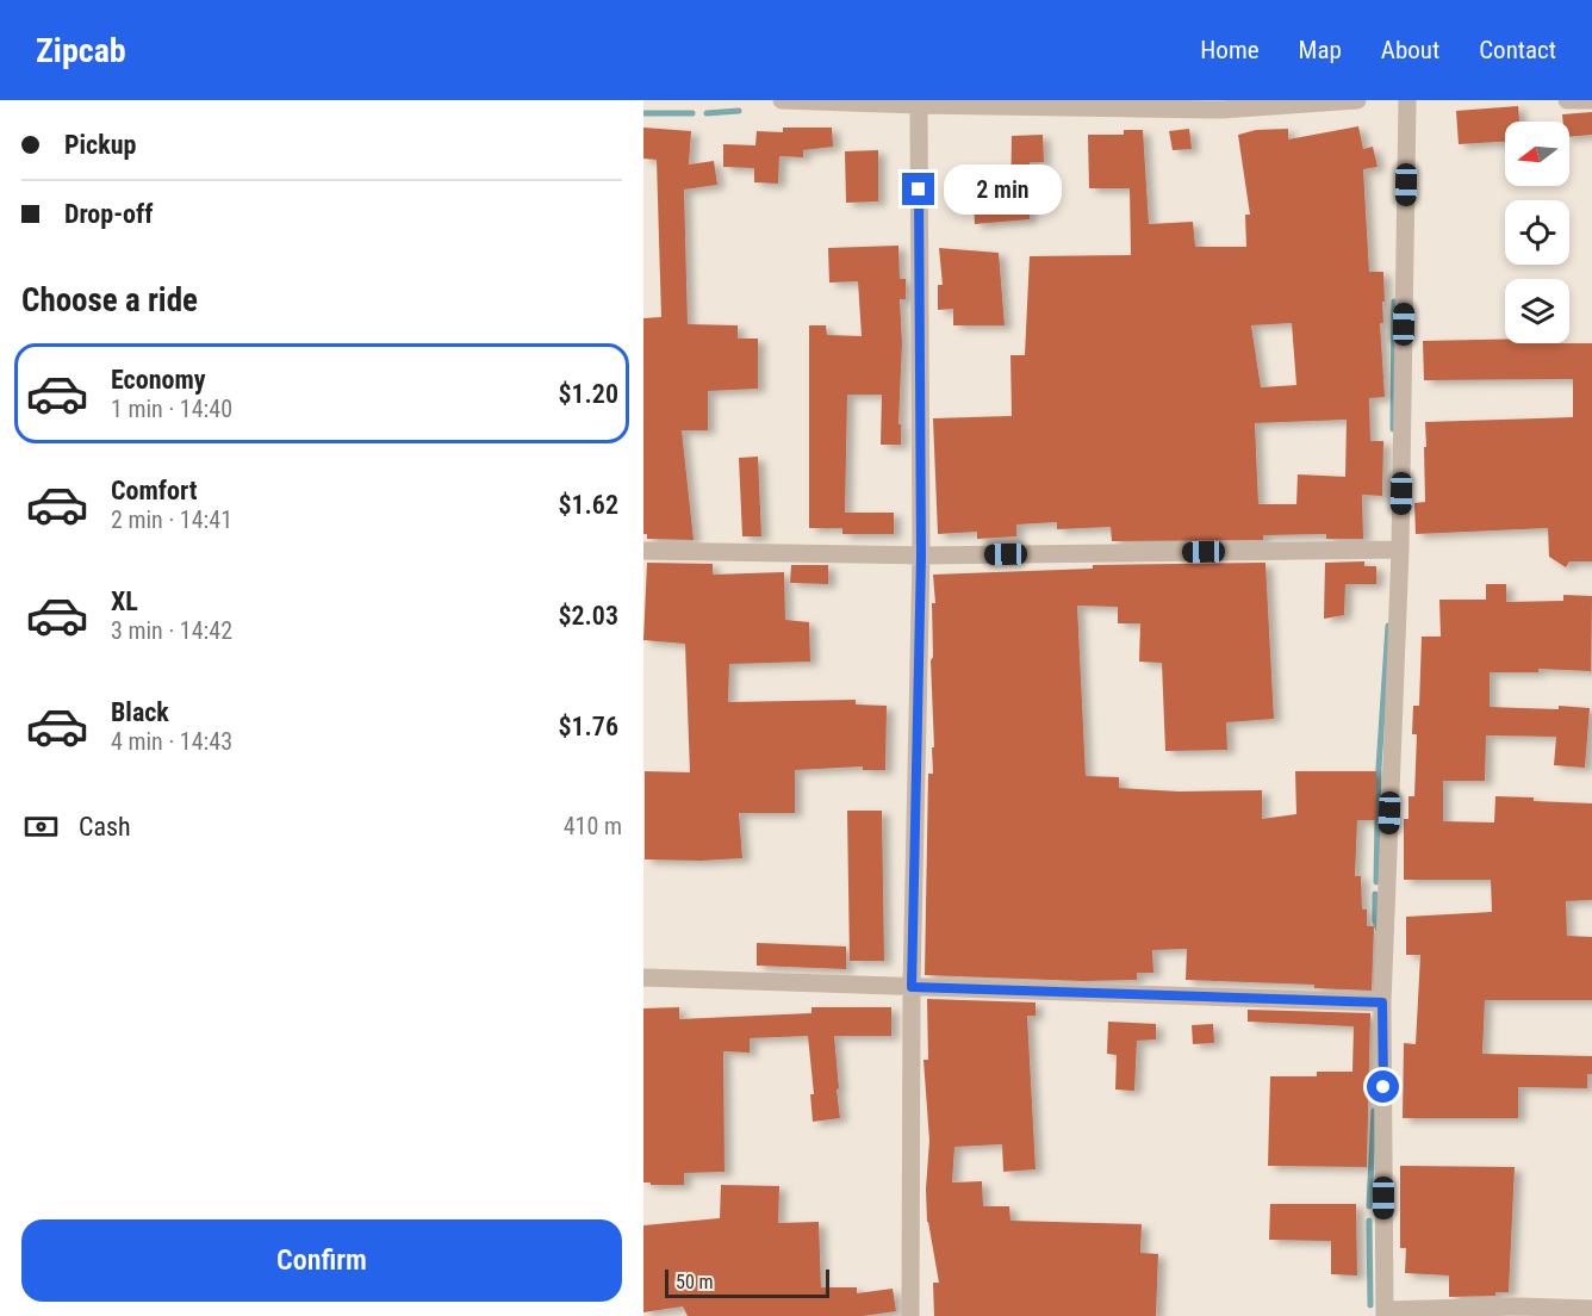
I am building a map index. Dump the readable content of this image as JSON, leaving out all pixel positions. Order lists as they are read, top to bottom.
{
  "scale_bar": "50 m",
  "north": "left",
  "page": {
    "header": "Zipcab",
    "nav": [
      "Home",
      "Map",
      "About",
      "Contact"
    ],
    "banner": ["Pickup", "Drop-off"],
    "bubble": "2 min",
    "heading": "Choose a ride",
    "list": [
      {
        "name": "Economy",
        "note": "1 min · 14:40",
        "value": "$1.20"
      },
      {
        "name": "Comfort",
        "note": "2 min · 14:41",
        "value": "$1.62"
      },
      {
        "name": "XL",
        "note": "3 min · 14:42",
        "value": "$2.03"
      },
      {
        "name": "Black",
        "note": "4 min · 14:43",
        "value": "$1.76"
      }
    ],
    "pay": ["Cash", "410 m"],
    "buttons": "Confirm",
    "scale": "50 m"
  }
}
